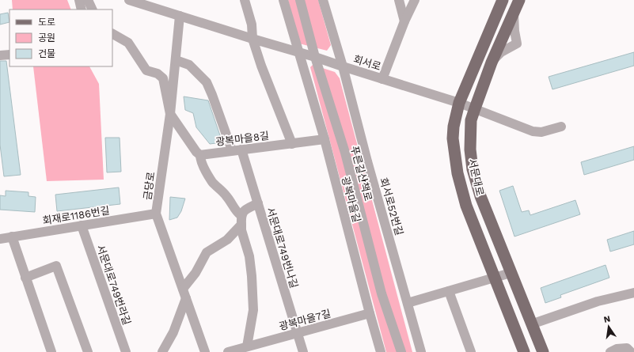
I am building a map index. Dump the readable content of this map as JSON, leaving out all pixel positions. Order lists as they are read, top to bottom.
{
  "streets": {
    "main road": ["서문대로"],
    "street": [
      "회서로",
      "광복마을8길",
      "푸른길산책로",
      "금당로",
      "광복마을길",
      "회서로52번길",
      "회재로1186번길",
      "서문대로749번나길",
      "서문대로749번라길",
      "광복마을7길"
    ]
  },
  "crossings": [
    ["회서로", "푸른길산책로"],
    ["회서로", "서문대로"],
    ["회서로", "금당로"],
    ["회서로", "광복마을길"],
    ["회서로", "회서로52번길"],
    ["광복마을8길", "광복마을길"],
    ["광복마을8길", "서문대로749번나길"],
    ["금당로", "회재로1186번길"],
    ["금당로", "서문대로749번나길"],
    ["광복마을길", "광복마을7길"],
    ["회재로1186번길", "서문대로749번라길"],
    ["서문대로749번나길", "광복마을7길"]
  ],
  "legend": ["도로", "공원", "건물"],
  "north": "top"
}
